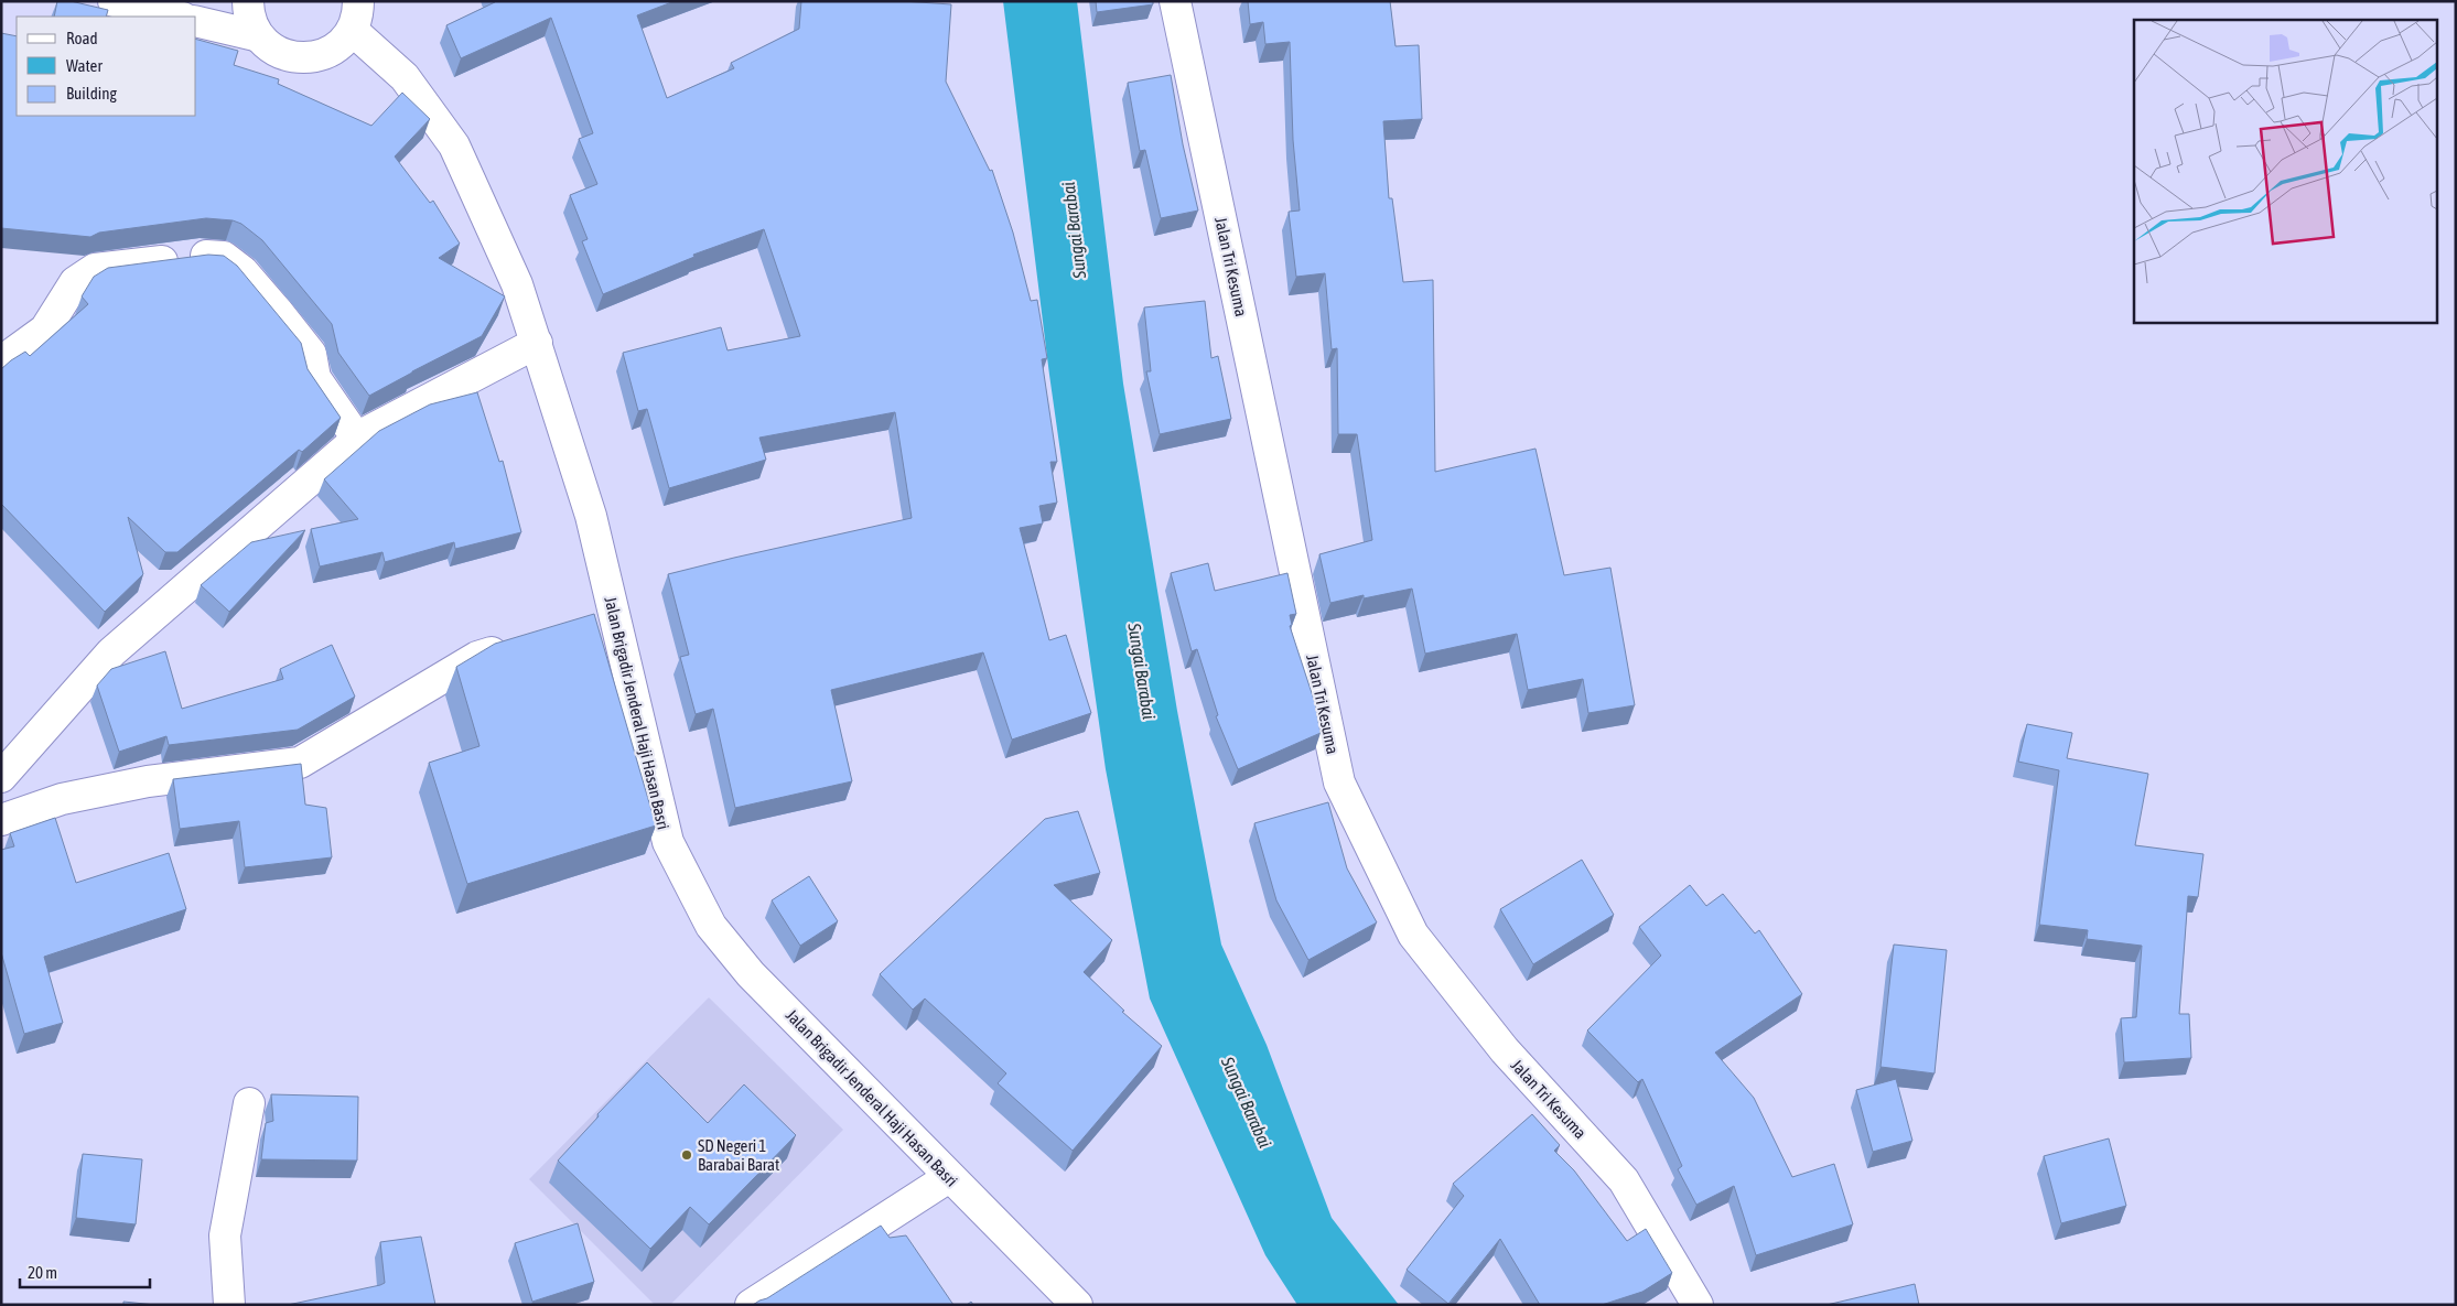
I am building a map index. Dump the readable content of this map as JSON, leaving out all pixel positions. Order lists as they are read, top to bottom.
{
  "streets": {
    "street": ["Jalan Tri Kesuma", "Jalan Brigadir Jenderal Haji Hasan Basri"]
  },
  "water": ["Sungai Barabai"],
  "places": ["SD Negeri 1 Barabai Barat"],
  "legend": ["Road", "Water", "Building"],
  "scale_bar": "20 m"
}
